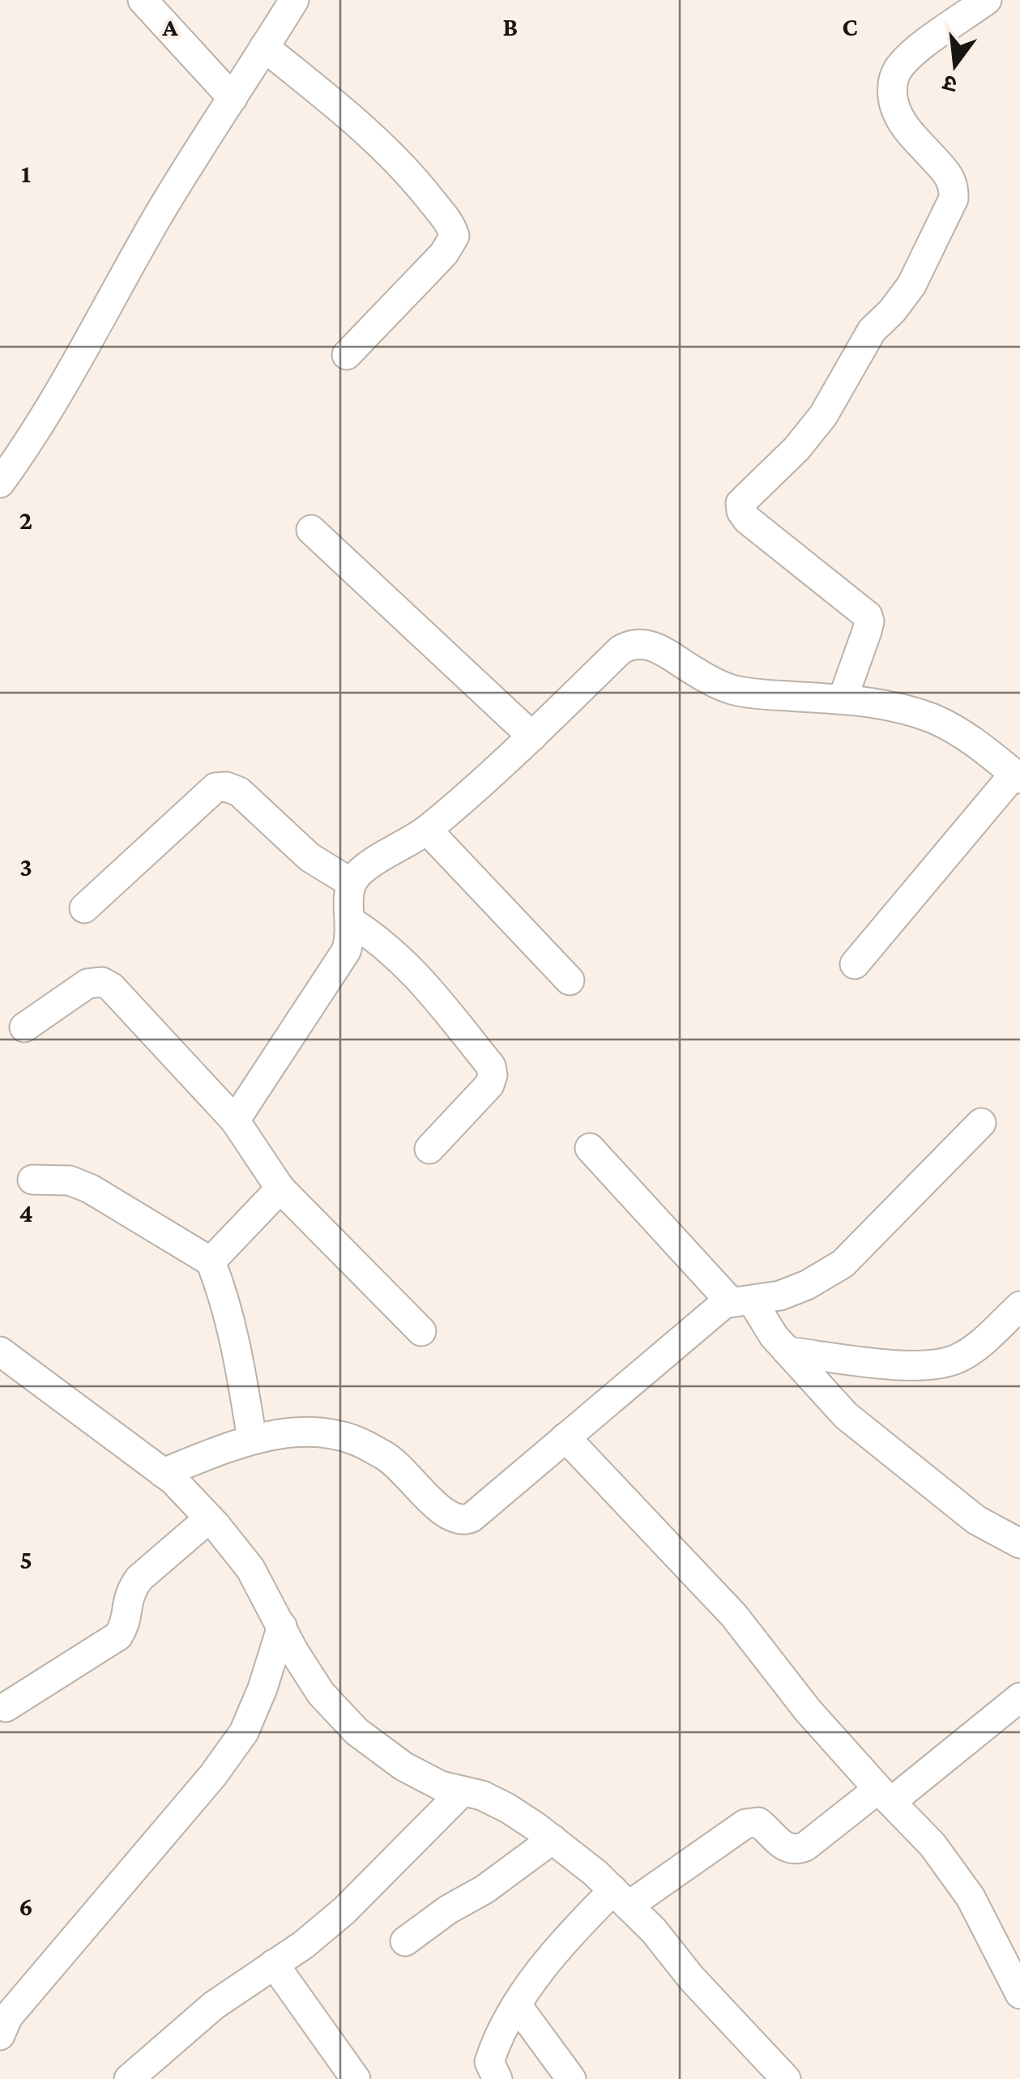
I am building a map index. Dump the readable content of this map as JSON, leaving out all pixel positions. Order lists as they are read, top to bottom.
{
  "north": "bottom",
  "grid": {
    "columns": ["A", "B", "C"],
    "rows": [
      "1",
      "2",
      "3",
      "4",
      "5",
      "6"
    ]
  }
}
